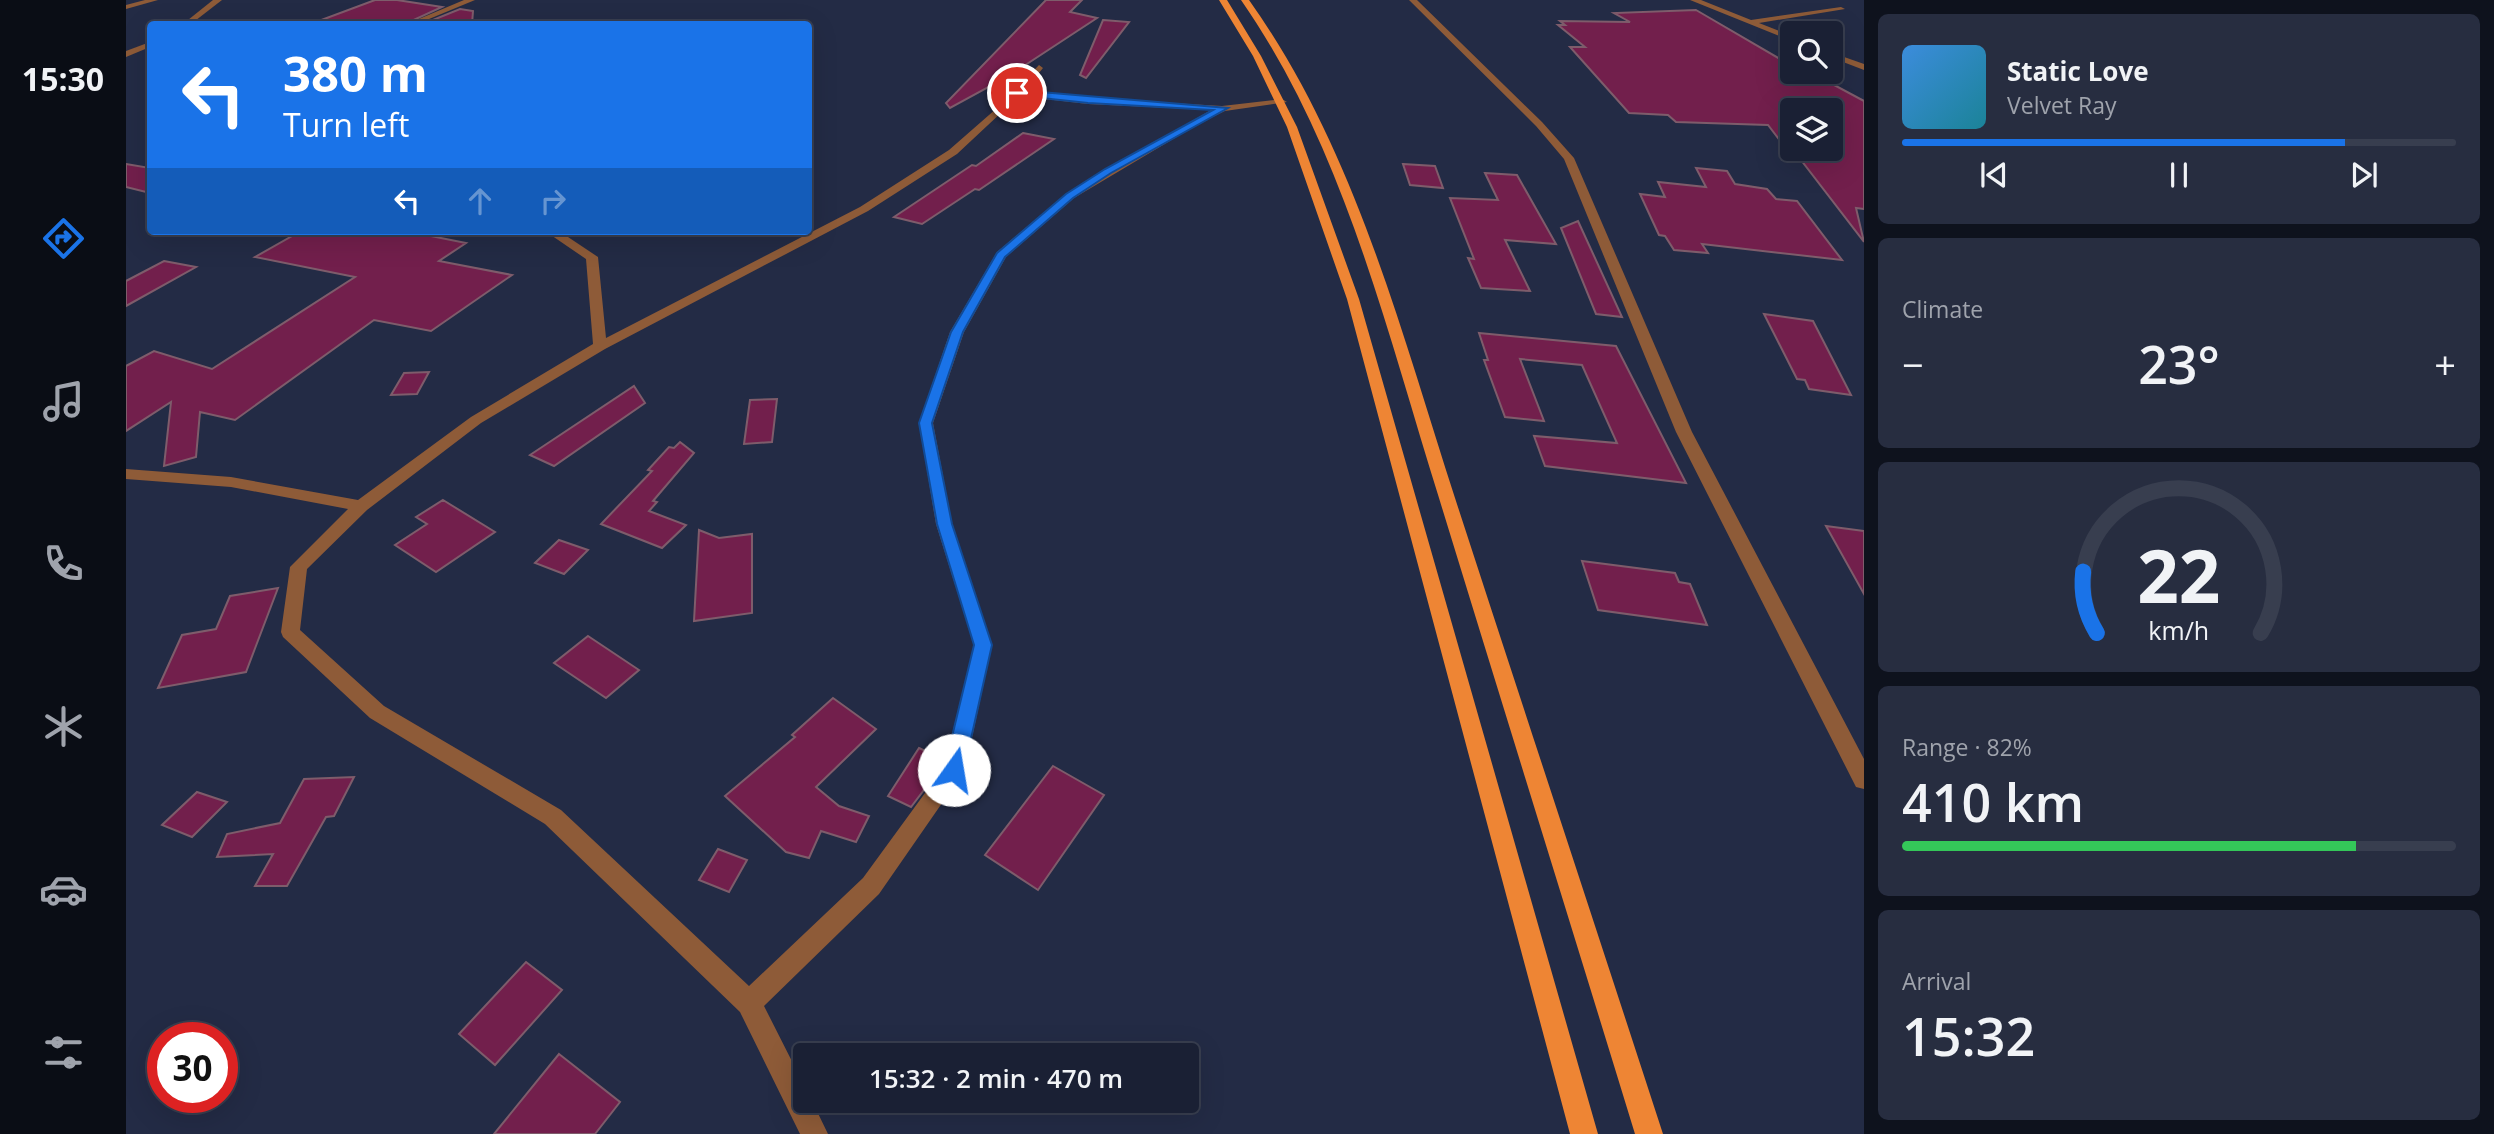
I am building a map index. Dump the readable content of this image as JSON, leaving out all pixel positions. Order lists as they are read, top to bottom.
{
  "page": {
    "tabs": "15:30",
    "turn": ["380 m", "Turn left"],
    "song": ["Static Love", "Velvet Ray"],
    "tile": [
      "Climate",
      ["Range · 82%", "410 km"],
      ["Arrival", "15:32"]
    ],
    "heat": ["−", "23°", "+"],
    "limit": "30",
    "trip": "15:32 · 2 min · 470 m",
    "gauge": ["22", "km/h"]
  }
}
